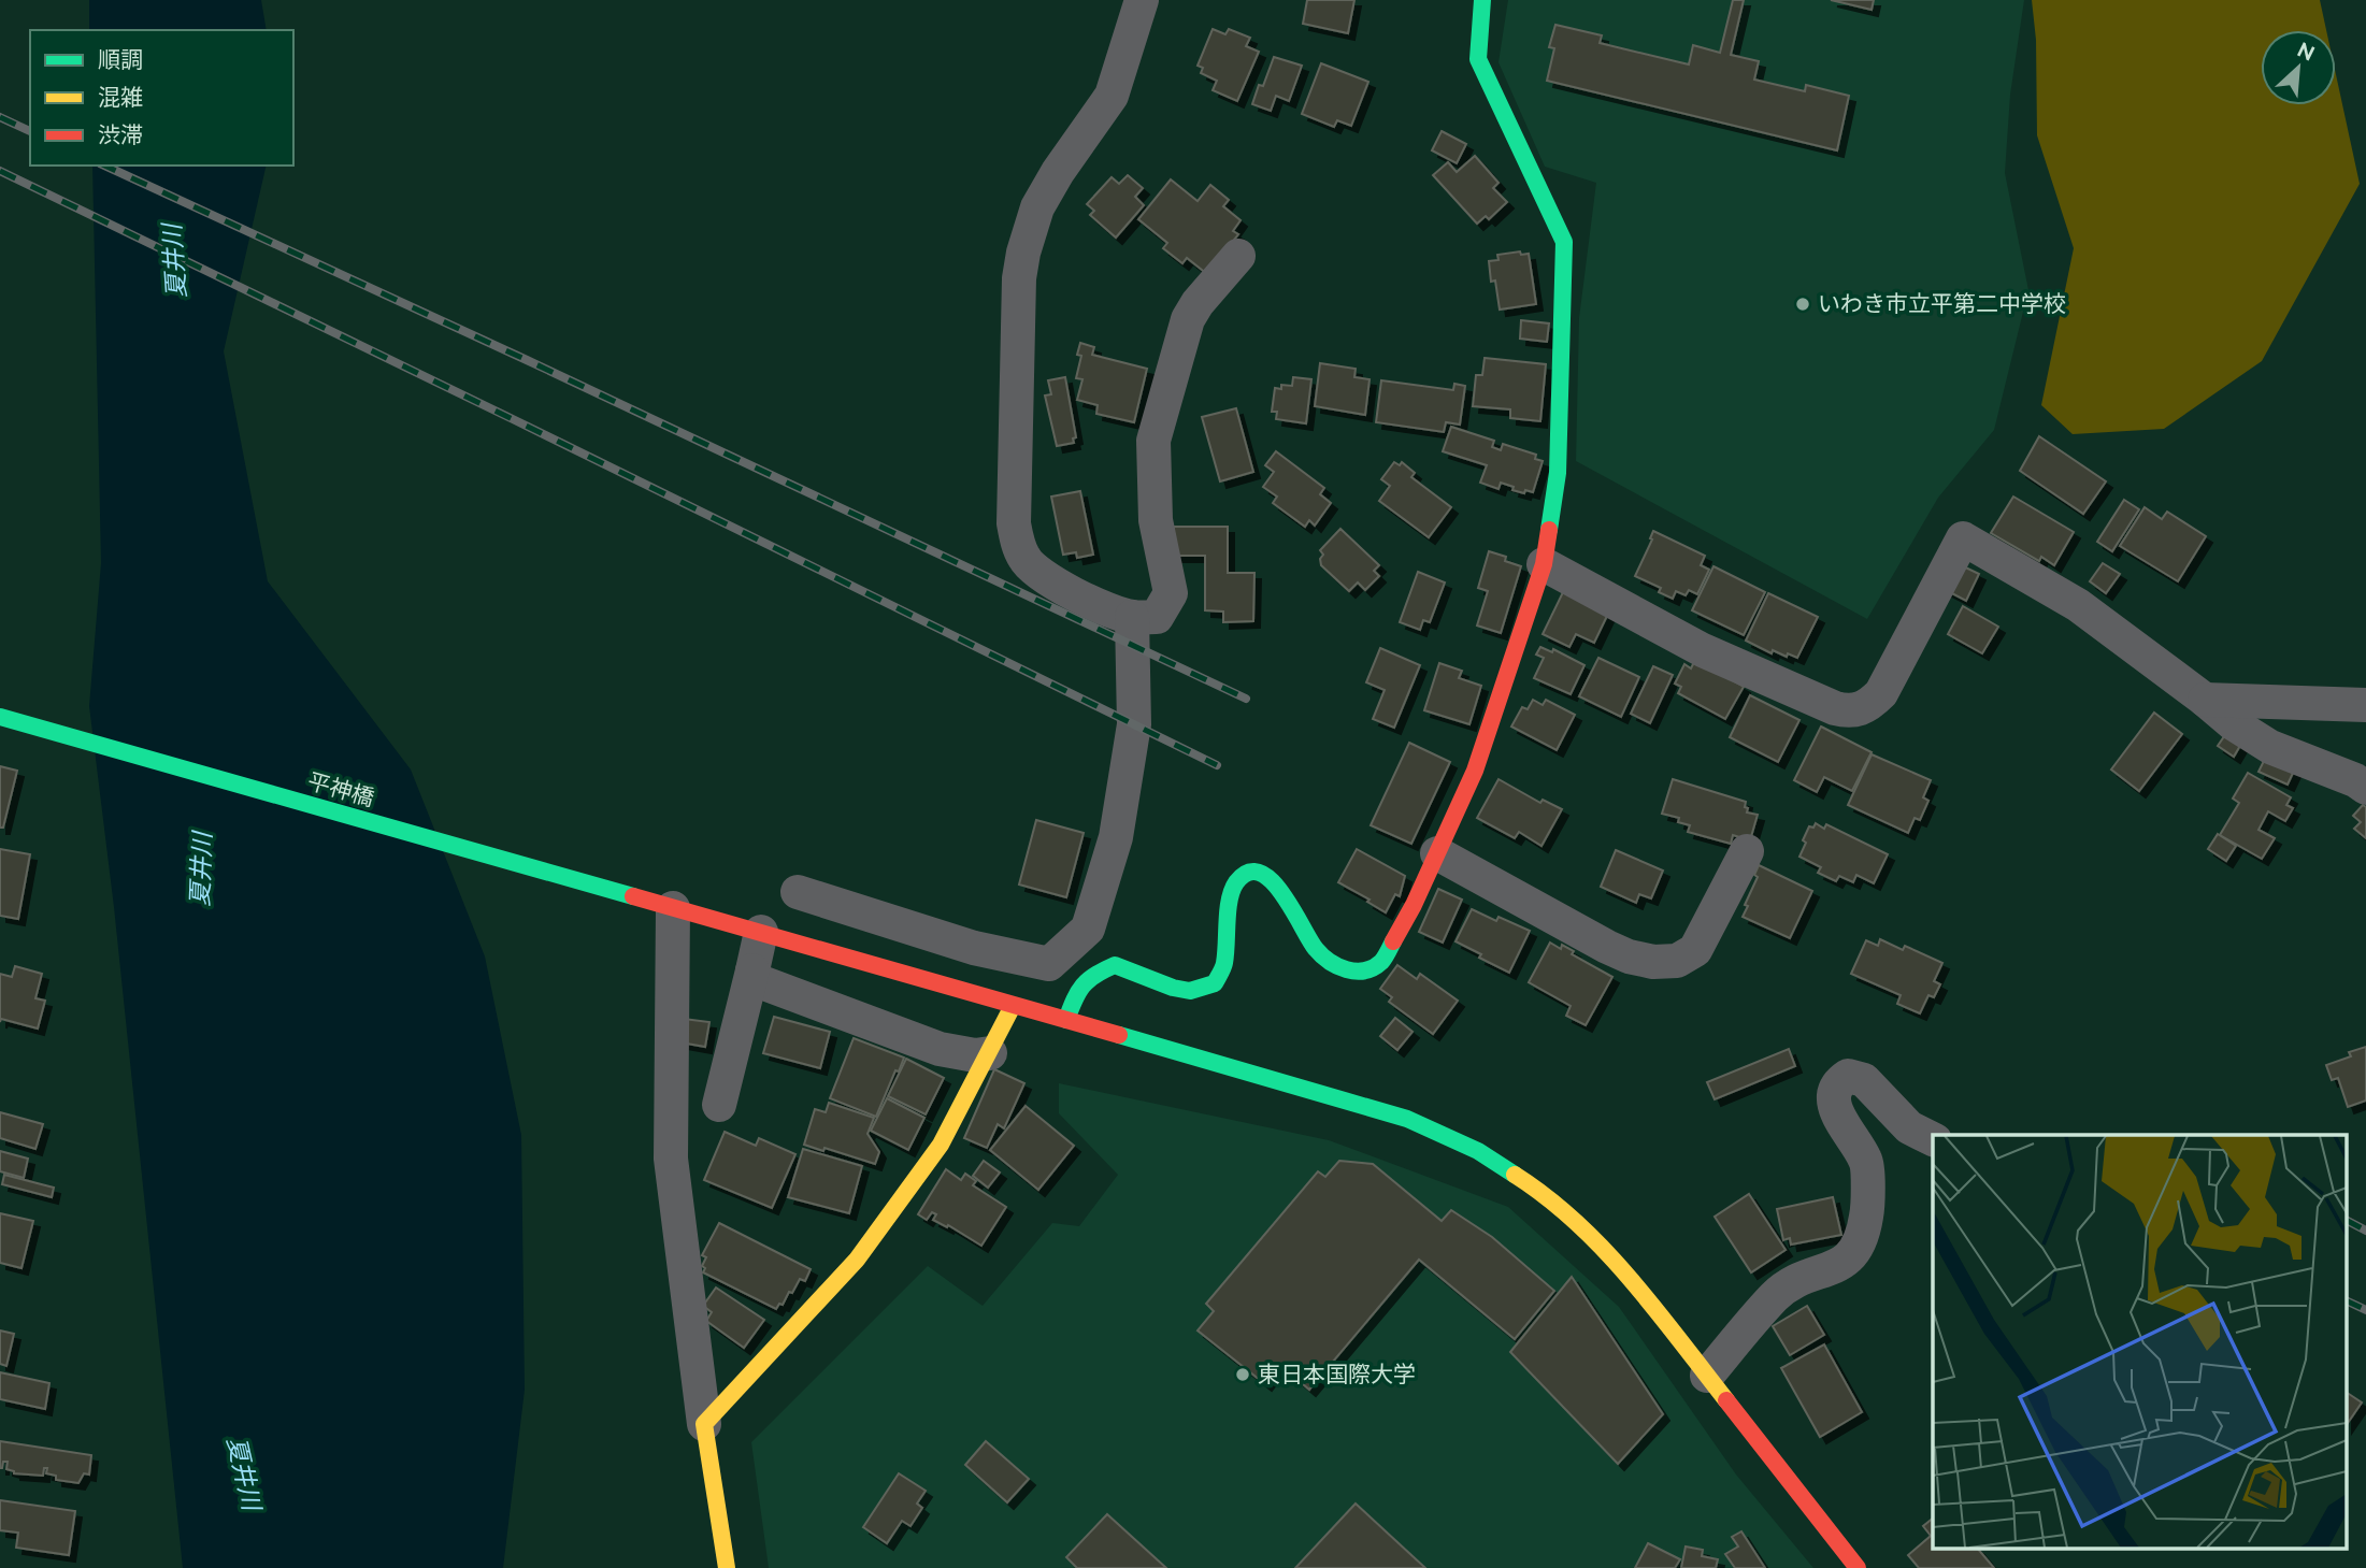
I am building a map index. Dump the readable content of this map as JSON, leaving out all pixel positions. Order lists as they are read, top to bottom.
{
  "streets": {
    "street": ["平神橋"]
  },
  "water": ["夏井川"],
  "places": ["いわき市立平第二中学校", "東日本国際大学"],
  "legend": ["順調", "混雑", "渋滞"],
  "north": "top right"
}
